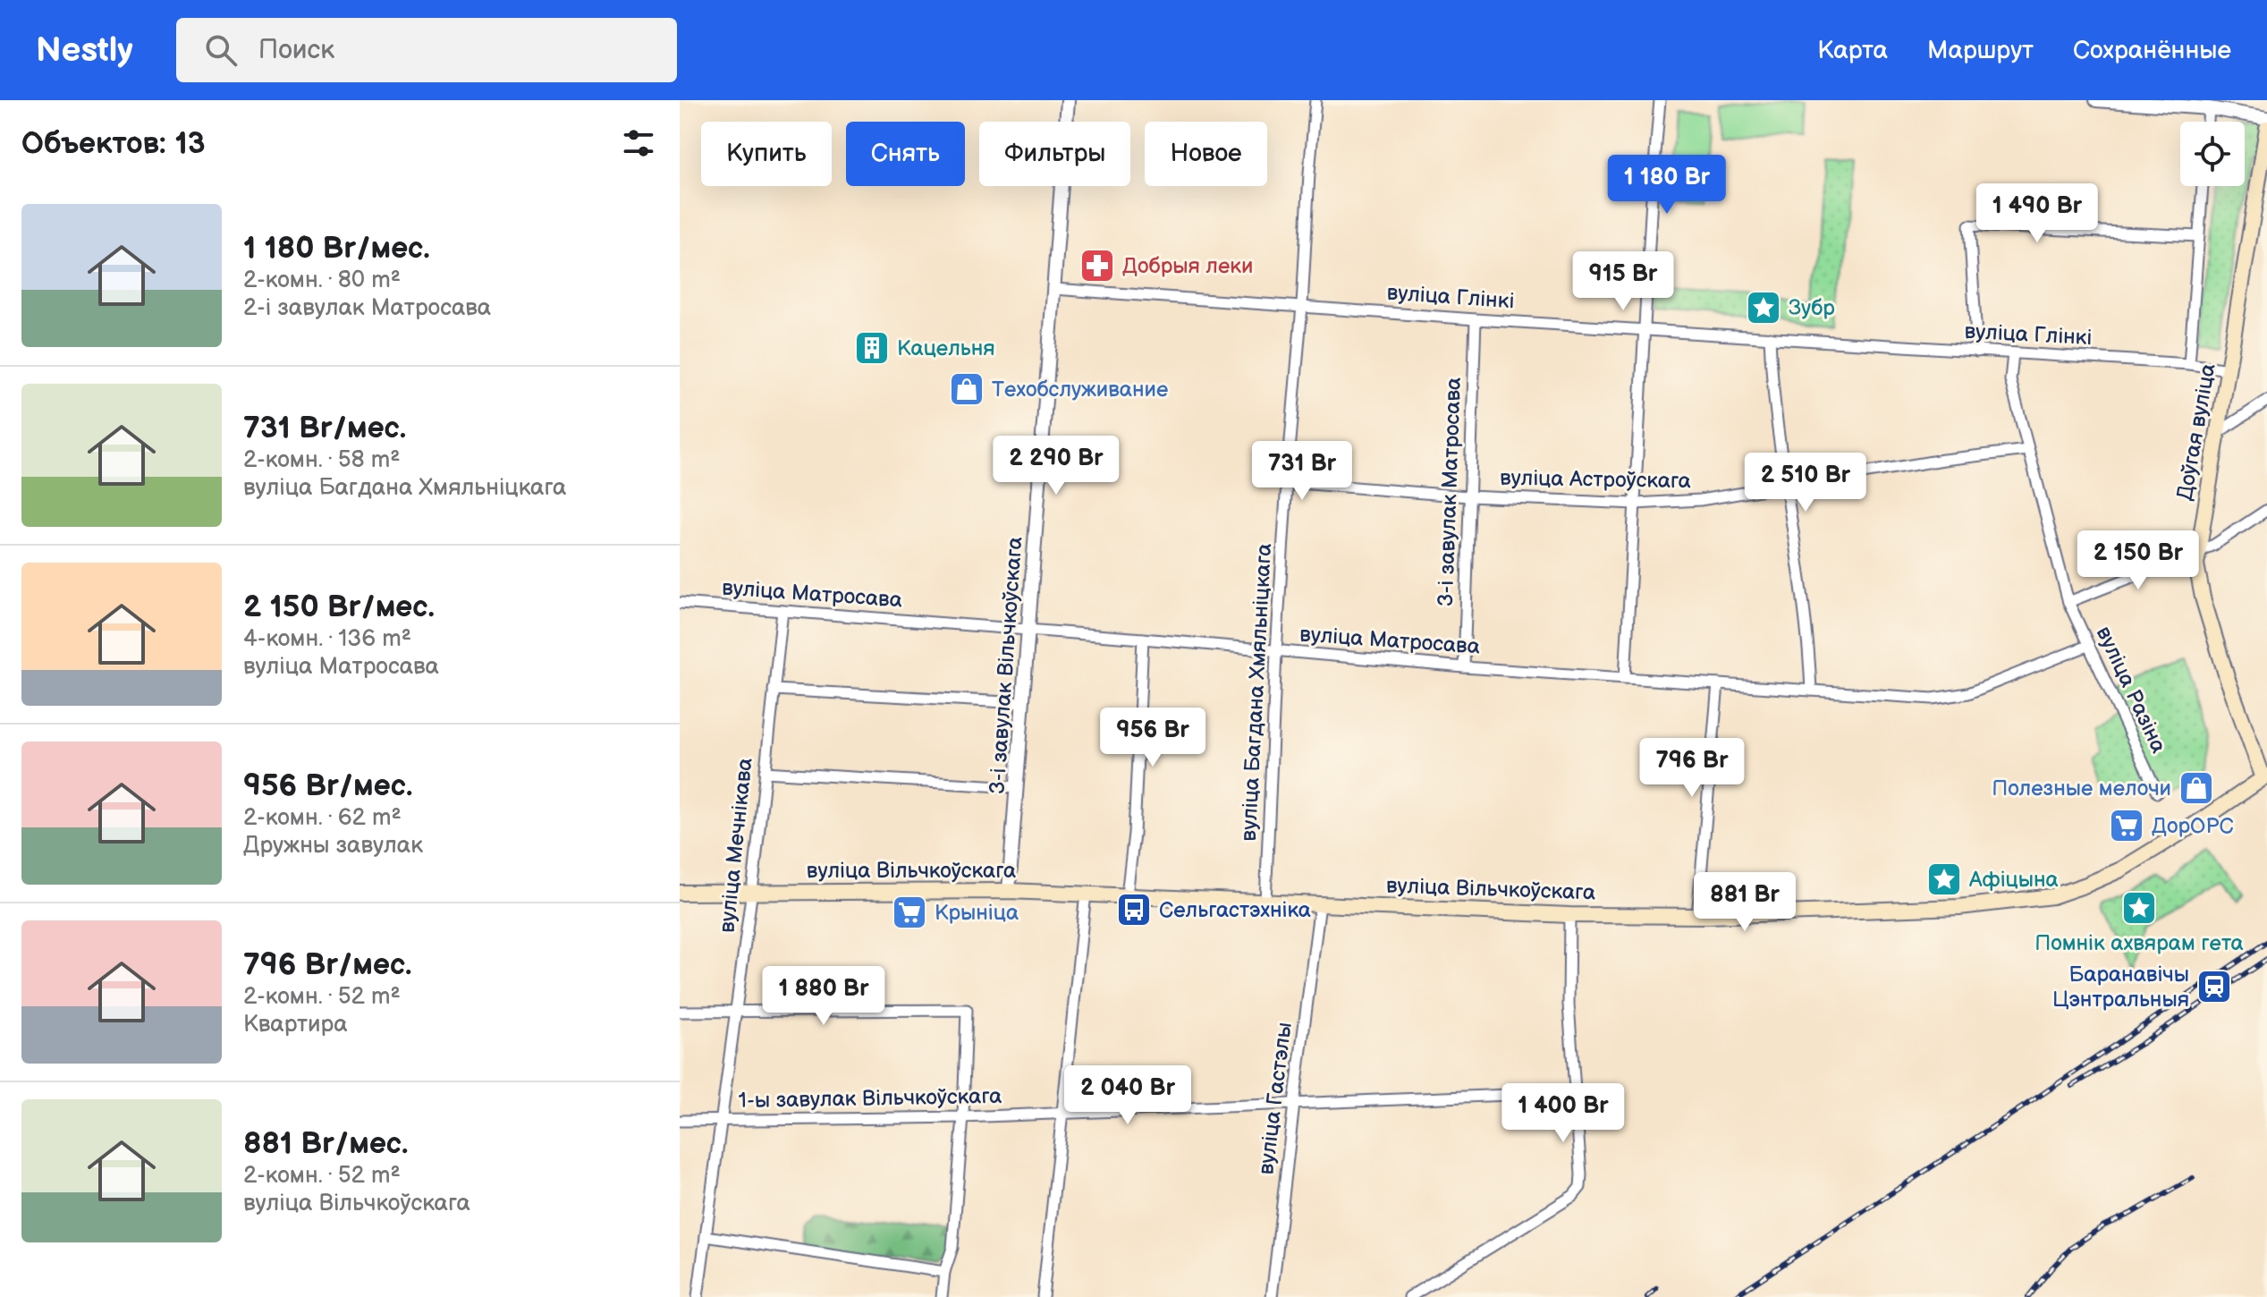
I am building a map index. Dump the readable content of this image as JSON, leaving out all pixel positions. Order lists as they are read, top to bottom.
{
  "streets": {
    "main road": ["Доўгая вуліца", "вуліца Вільчкоўскага"],
    "street": [
      "вуліца Глінкі",
      "вуліца Астроўскага",
      "3-і завулак Матросава",
      "вуліца Матросава",
      "3-і завулак Вільчкоўскага",
      "вуліца Разіна",
      "вуліца Багдана Хмяльніцкага",
      "вуліца Мечнікава",
      "1-ы завулак Вільчкоўскага",
      "вуліца Гастэлы"
    ]
  },
  "crossings": [
    ["вуліца Глінкі", "Доўгая вуліца"],
    ["вуліца Глінкі", "3-і завулак Матросава"],
    ["вуліца Глінкі", "3-і завулак Вільчкоўскага"],
    ["вуліца Глінкі", "вуліца Разіна"],
    ["вуліца Глінкі", "вуліца Багдана Хмяльніцкага"],
    ["Доўгая вуліца", "вуліца Вільчкоўскага"],
    ["вуліца Астроўскага", "3-і завулак Матросава"],
    ["вуліца Астроўскага", "вуліца Разіна"],
    ["вуліца Астроўскага", "вуліца Багдана Хмяльніцкага"],
    ["3-і завулак Матросава", "вуліца Матросава"],
    ["вуліца Матросава", "3-і завулак Вільчкоўскага"],
    ["вуліца Матросава", "вуліца Разіна"],
    ["вуліца Матросава", "вуліца Багдана Хмяльніцкага"],
    ["вуліца Матросава", "вуліца Мечнікава"],
    ["3-і завулак Вільчкоўскага", "вуліца Вільчкоўскага"],
    ["вуліца Багдана Хмяльніцкага", "вуліца Вільчкоўскага"],
    ["вуліца Мечнікава", "вуліца Вільчкоўскага"],
    ["вуліца Мечнікава", "1-ы завулак Вільчкоўскага"],
    ["вуліца Вільчкоўскага", "вуліца Гастэлы"],
    ["1-ы завулак Вільчкоўскага", "вуліца Гастэлы"]
  ],
  "places": {
    "pharmacy": ["Добрыя леки"],
    "place": ["Зубр", "Афіцына", "Помнік ахвярам гета"],
    "building": ["Кацельня"],
    "shop": ["Техобслуживание", "Полезные мелочи"],
    "supermarket": ["ДорОРС", "Крыніца"],
    "bus stop": ["Сельгастэхніка"],
    "station": ["Баранавічы Цэнтральныя"]
  },
  "page": {
    "header": "Nestly",
    "search": "Поиск",
    "nav": ["Карта", "Маршрут", "Сохранённые"],
    "heading": "Объектов: 13",
    "chip": [
      "Купить",
      "Снять",
      "Фильтры",
      "Новое"
    ],
    "price": [
      "1 180 Br",
      "1 490 Br",
      "915 Br",
      "2 290 Br",
      "731 Br",
      "2 510 Br",
      "2 150 Br",
      "956 Br",
      "796 Br",
      "881 Br",
      "1 880 Br",
      "2 040 Br",
      "1 400 Br"
    ],
    "list": [
      {
        "name": "1 180 Br/мес.",
        "note": "2-комн. · 80 m² · 2-і завулак Матросава"
      },
      {
        "name": "731 Br/мес.",
        "note": "2-комн. · 58 m² · вуліца Багдана Хмяльніцкага"
      },
      {
        "name": "2 150 Br/мес.",
        "note": "4-комн. · 136 m² · вуліца Матросава"
      },
      {
        "name": "956 Br/мес.",
        "note": "2-комн. · 62 m² · Дружны завулак"
      },
      {
        "name": "796 Br/мес.",
        "note": "2-комн. · 52 m² · Квартира"
      },
      {
        "name": "881 Br/мес.",
        "note": "2-комн. · 52 m² · вуліца Вільчкоўскага"
      }
    ]
  }
}
